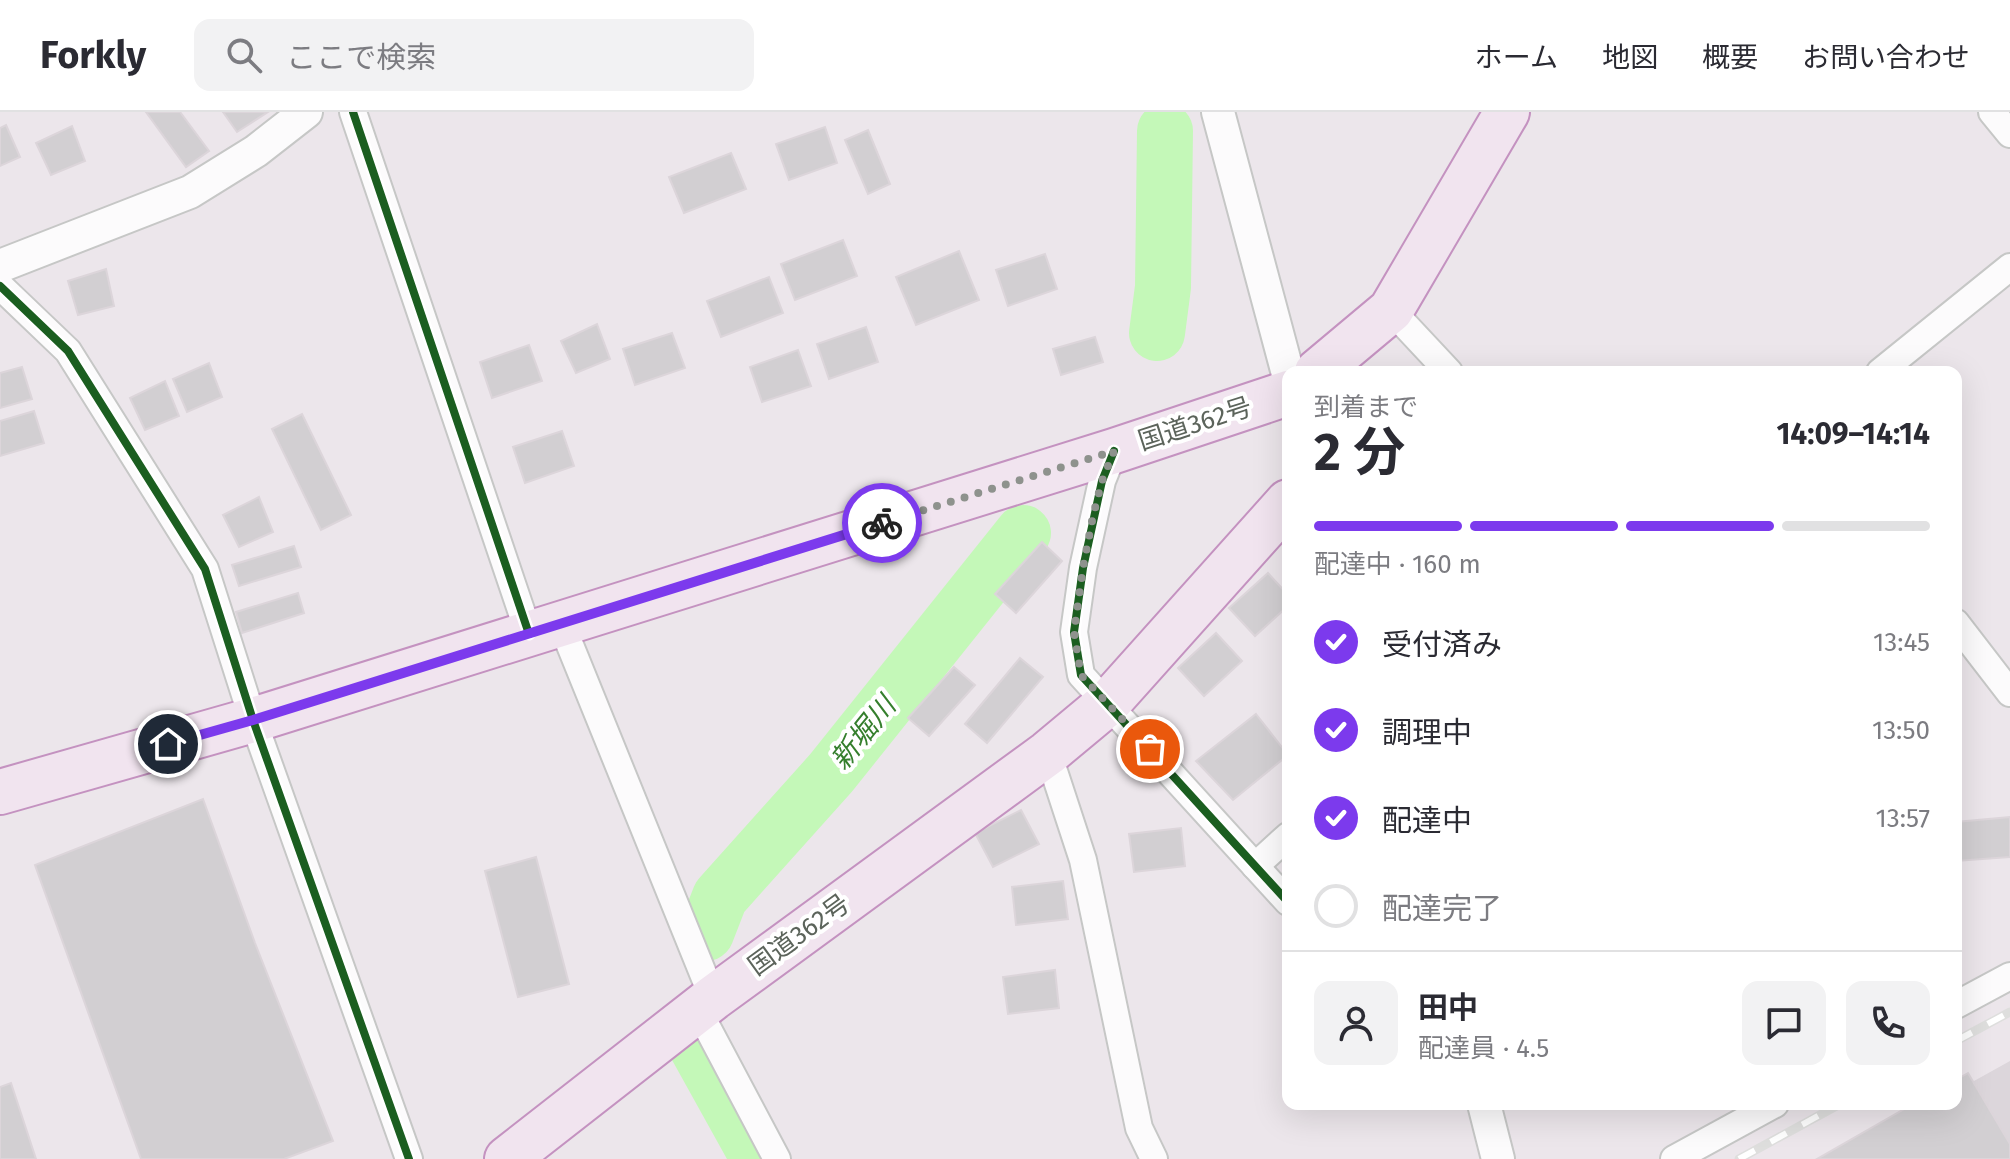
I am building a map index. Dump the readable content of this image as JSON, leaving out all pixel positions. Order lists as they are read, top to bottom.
{
  "streets": {
    "highway": ["国道362号"]
  },
  "water": ["新堀川"],
  "page": {
    "header": "Forkly",
    "search": "ここで検索",
    "nav": [
      "ホーム",
      "地図",
      "概要",
      "お問い合わせ"
    ],
    "heading": ["2 分", "到着まで", "14:09–14:14"],
    "panel": ["田中", "配達員 · 4.5"],
    "bar": "配達中 · 160 m",
    "list": [
      ["受付済み", "13:45"],
      ["調理中", "13:50"],
      ["配達中", "13:57"],
      "配達完了"
    ]
  }
}
